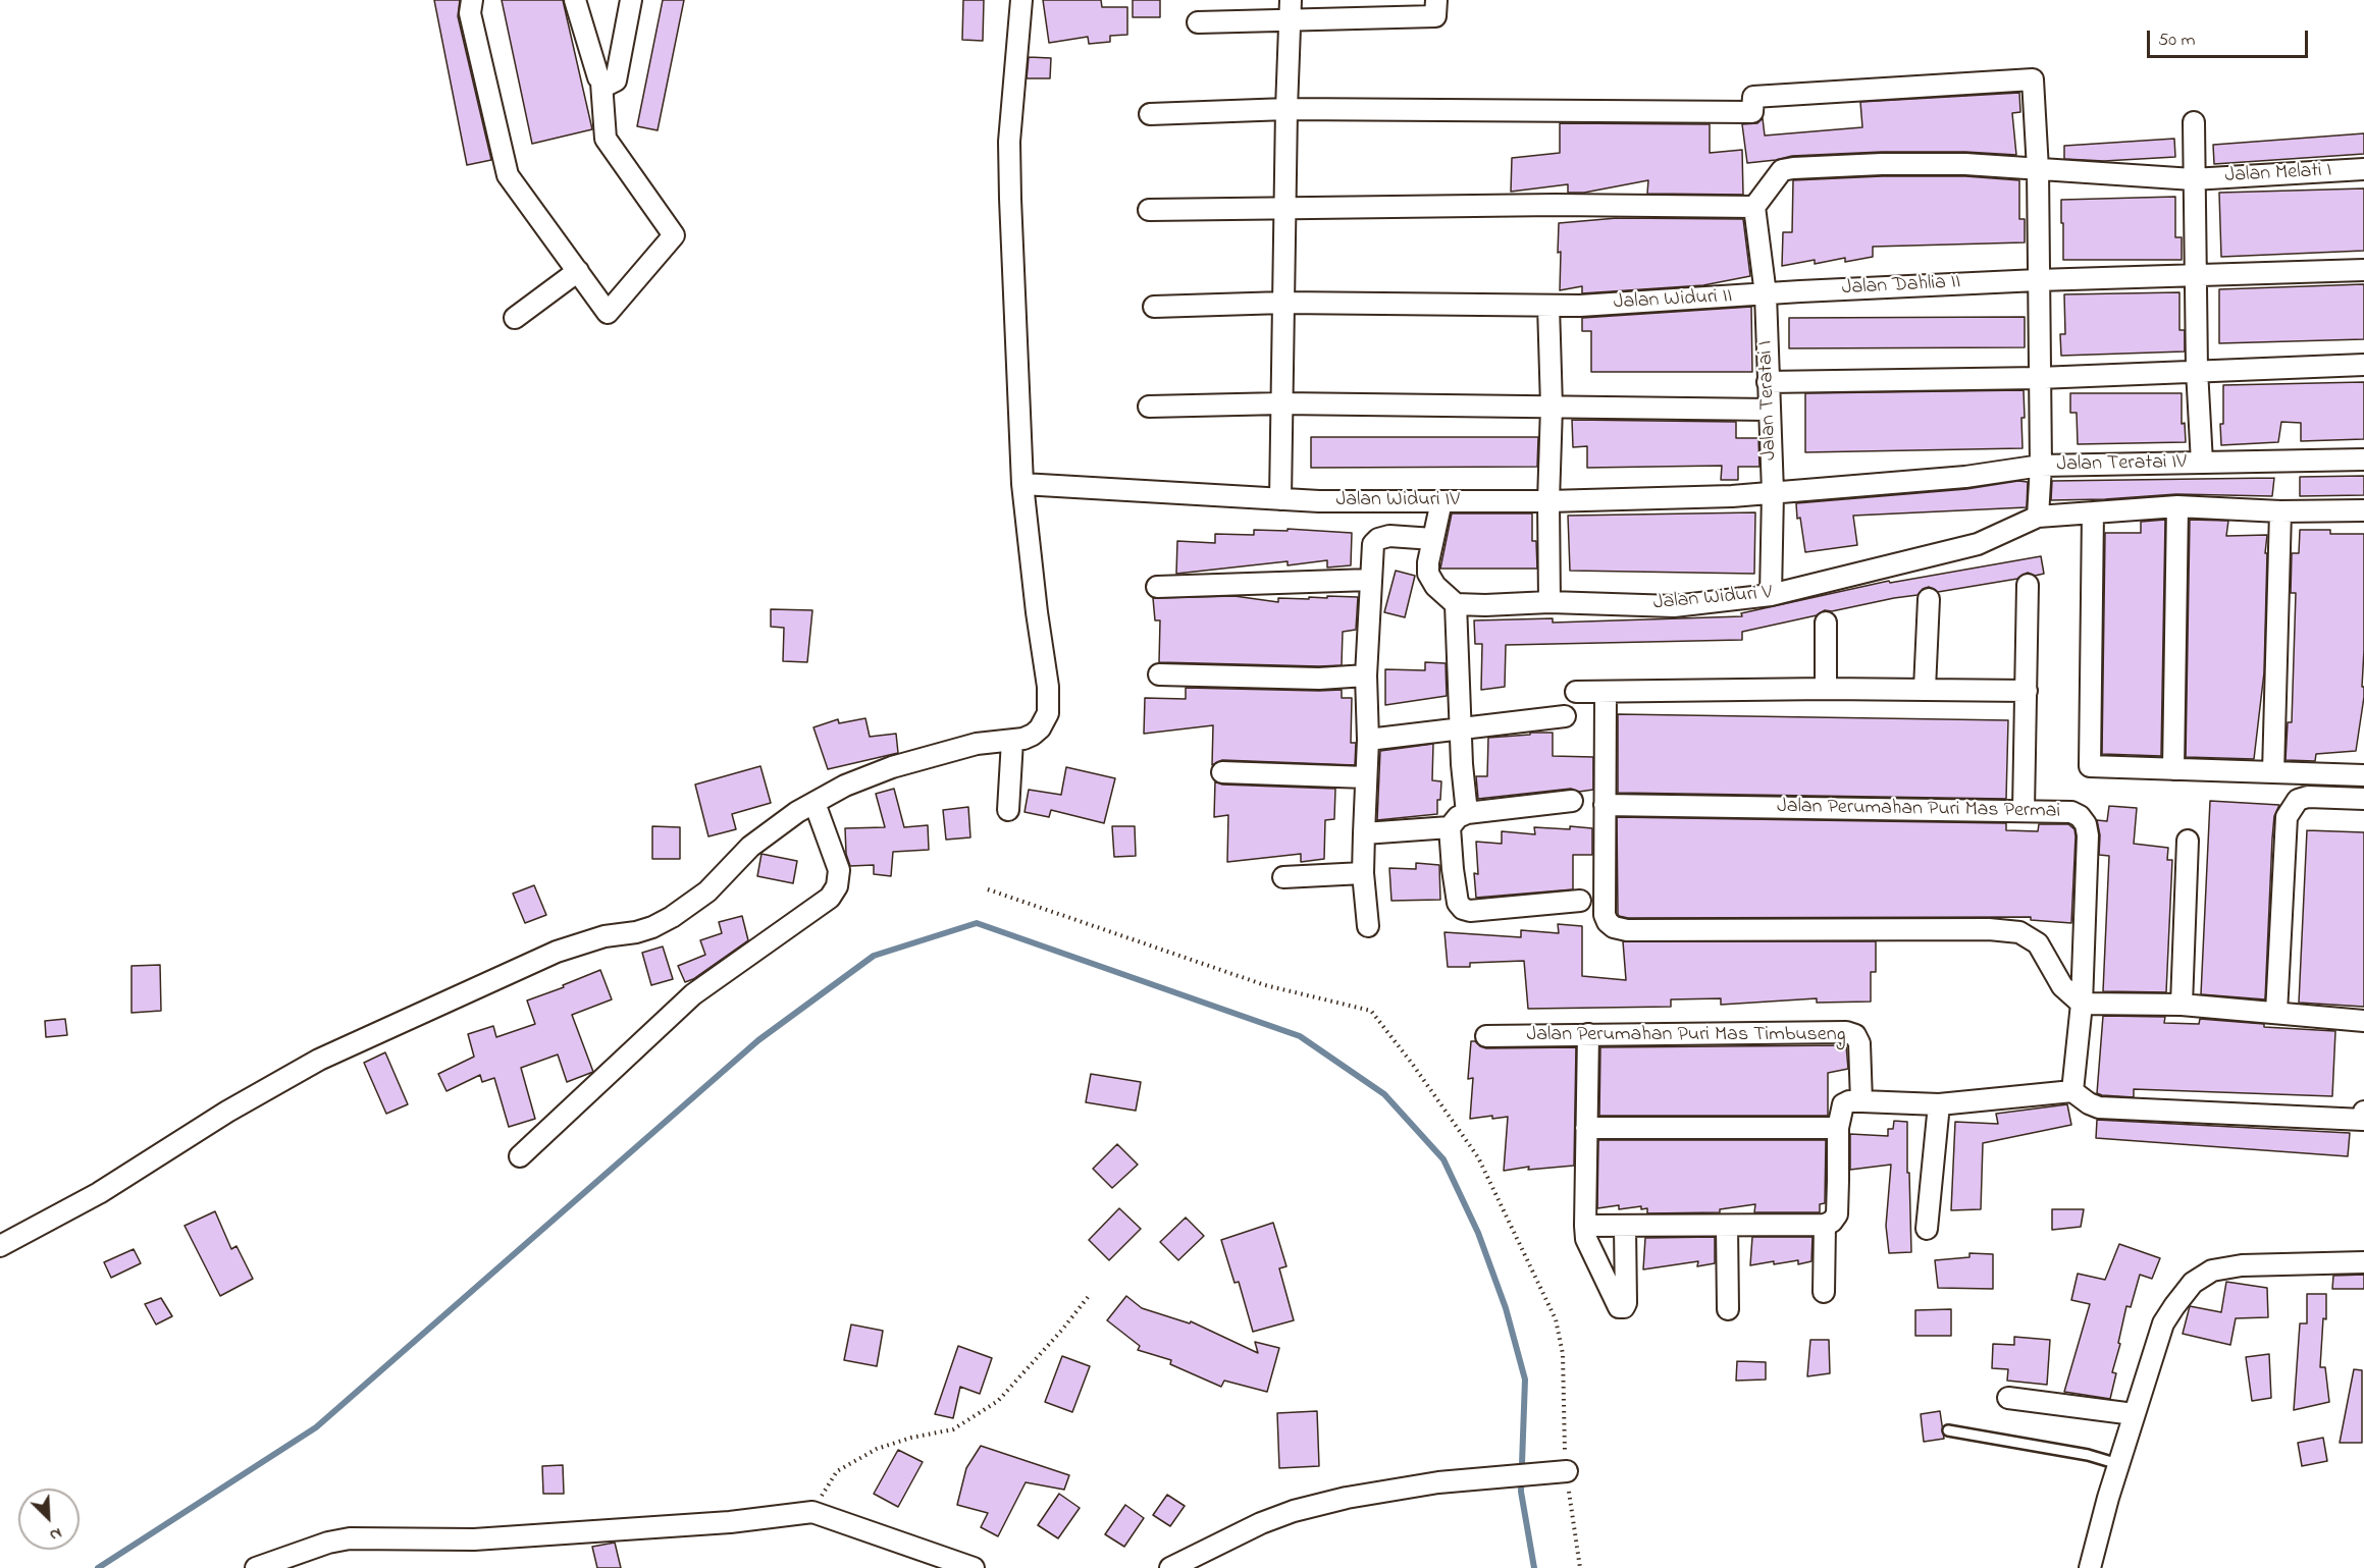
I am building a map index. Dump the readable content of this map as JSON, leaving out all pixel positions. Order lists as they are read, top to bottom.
{
  "streets": {
    "street": [
      "Jalan Melati I",
      "Jalan Dahlia II",
      "Jalan Widuri II",
      "Jalan Teratai I",
      "Jalan Teratai IV",
      "Jalan Widuri IV",
      "Jalan Widuri V",
      "Jalan Perumahan Puri Mas Permai",
      "Jalan Perumahan Puri Mas Timbuseng"
    ]
  },
  "crossings": [
    ["Jalan Dahlia II", "Jalan Widuri II"],
    ["Jalan Dahlia II", "Jalan Teratai I"],
    ["Jalan Widuri II", "Jalan Teratai I"],
    ["Jalan Teratai I", "Jalan Teratai IV"],
    ["Jalan Teratai I", "Jalan Widuri IV"],
    ["Jalan Teratai I", "Jalan Widuri V"],
    ["Jalan Teratai IV", "Jalan Widuri IV"]
  ],
  "scale_bar": "50 m",
  "north": "bottom right"
}
